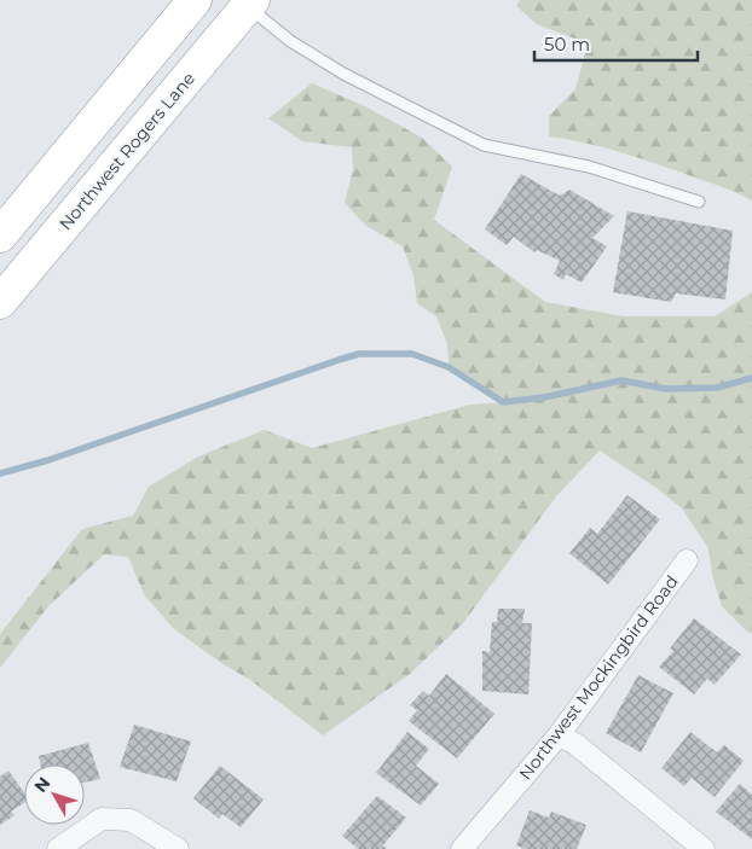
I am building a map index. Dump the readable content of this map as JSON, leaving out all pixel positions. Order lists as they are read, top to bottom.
{
  "streets": {
    "highway": ["Northwest Rogers Lane"],
    "street": ["Northwest Mockingbird Road"]
  },
  "scale_bar": "50 m",
  "north": "top left"
}
